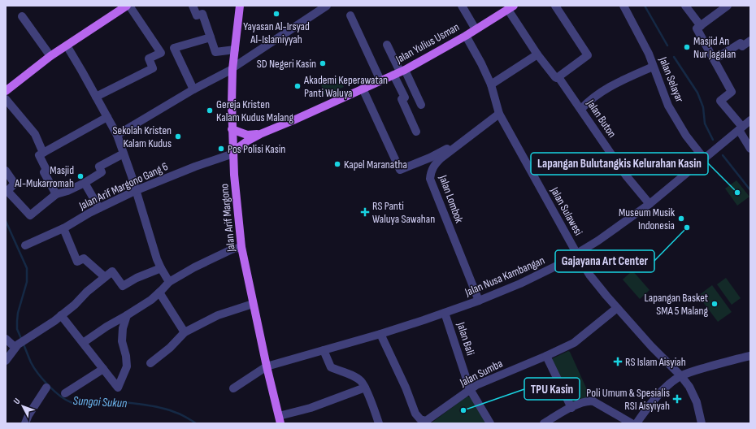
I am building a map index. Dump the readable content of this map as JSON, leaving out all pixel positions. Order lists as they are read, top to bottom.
{
  "streets": {
    "main road": ["Jalan Yulius Usman", "Jalan Arif Margono"],
    "street": [
      "Jalan Selayar",
      "Jalan Buton",
      "Jalan Arif Margono Gang 6",
      "Jalan Lombok",
      "Jalan Sulawesi",
      "Jalan Nusa Kambangan",
      "Jalan Bali",
      "Jalan Sumba"
    ]
  },
  "crossings": [
    ["Jalan Yulius Usman", "Jalan Buton"],
    ["Jalan Yulius Usman", "Jalan Arif Margono Gang 6"],
    ["Jalan Yulius Usman", "Jalan Sulawesi"],
    ["Jalan Yulius Usman", "Jalan Arif Margono"],
    ["Jalan Selayar", "Jalan Nusa Kambangan"],
    ["Jalan Buton", "Jalan Nusa Kambangan"],
    ["Jalan Arif Margono Gang 6", "Jalan Arif Margono"],
    ["Jalan Lombok", "Jalan Sulawesi"],
    ["Jalan Lombok", "Jalan Nusa Kambangan"],
    ["Jalan Sulawesi", "Jalan Nusa Kambangan"],
    ["Jalan Sulawesi", "Jalan Sumba"],
    ["Jalan Arif Margono", "Jalan Nusa Kambangan"],
    ["Jalan Nusa Kambangan", "Jalan Bali"],
    ["Jalan Nusa Kambangan", "Jalan Sumba"],
    ["Jalan Bali", "Jalan Sumba"]
  ],
  "water": ["Sungai Sukun"],
  "places": {
    "other": [
      "Yayasan Al-Irsyad Al-Islamiyyah",
      "Masjid An Nur Jagalan",
      "SD Negeri Kasin",
      "Akademi Keperawatan Panti Waluya",
      "Gereja Kristen Kalam Kudus Malang",
      "Sekolah Kristen Kalam Kudus",
      "Pos Polisi Kasin",
      "Kapel Maranatha",
      "Masjid Al-Mukarromah",
      "Lapangan Bulutangkis Kelurahan Kasin",
      "Museum Musik Indonesia",
      "Gajayana Art Center",
      "Lapangan Basket SMA 5 Malang",
      "TPU Kasin"
    ],
    "health": ["RS Panti Waluya Sawahan", "RS Islam Aisyiah", "Poli Umum & Spesialis RSI Aisyiyah"]
  },
  "north": "top left"
}
